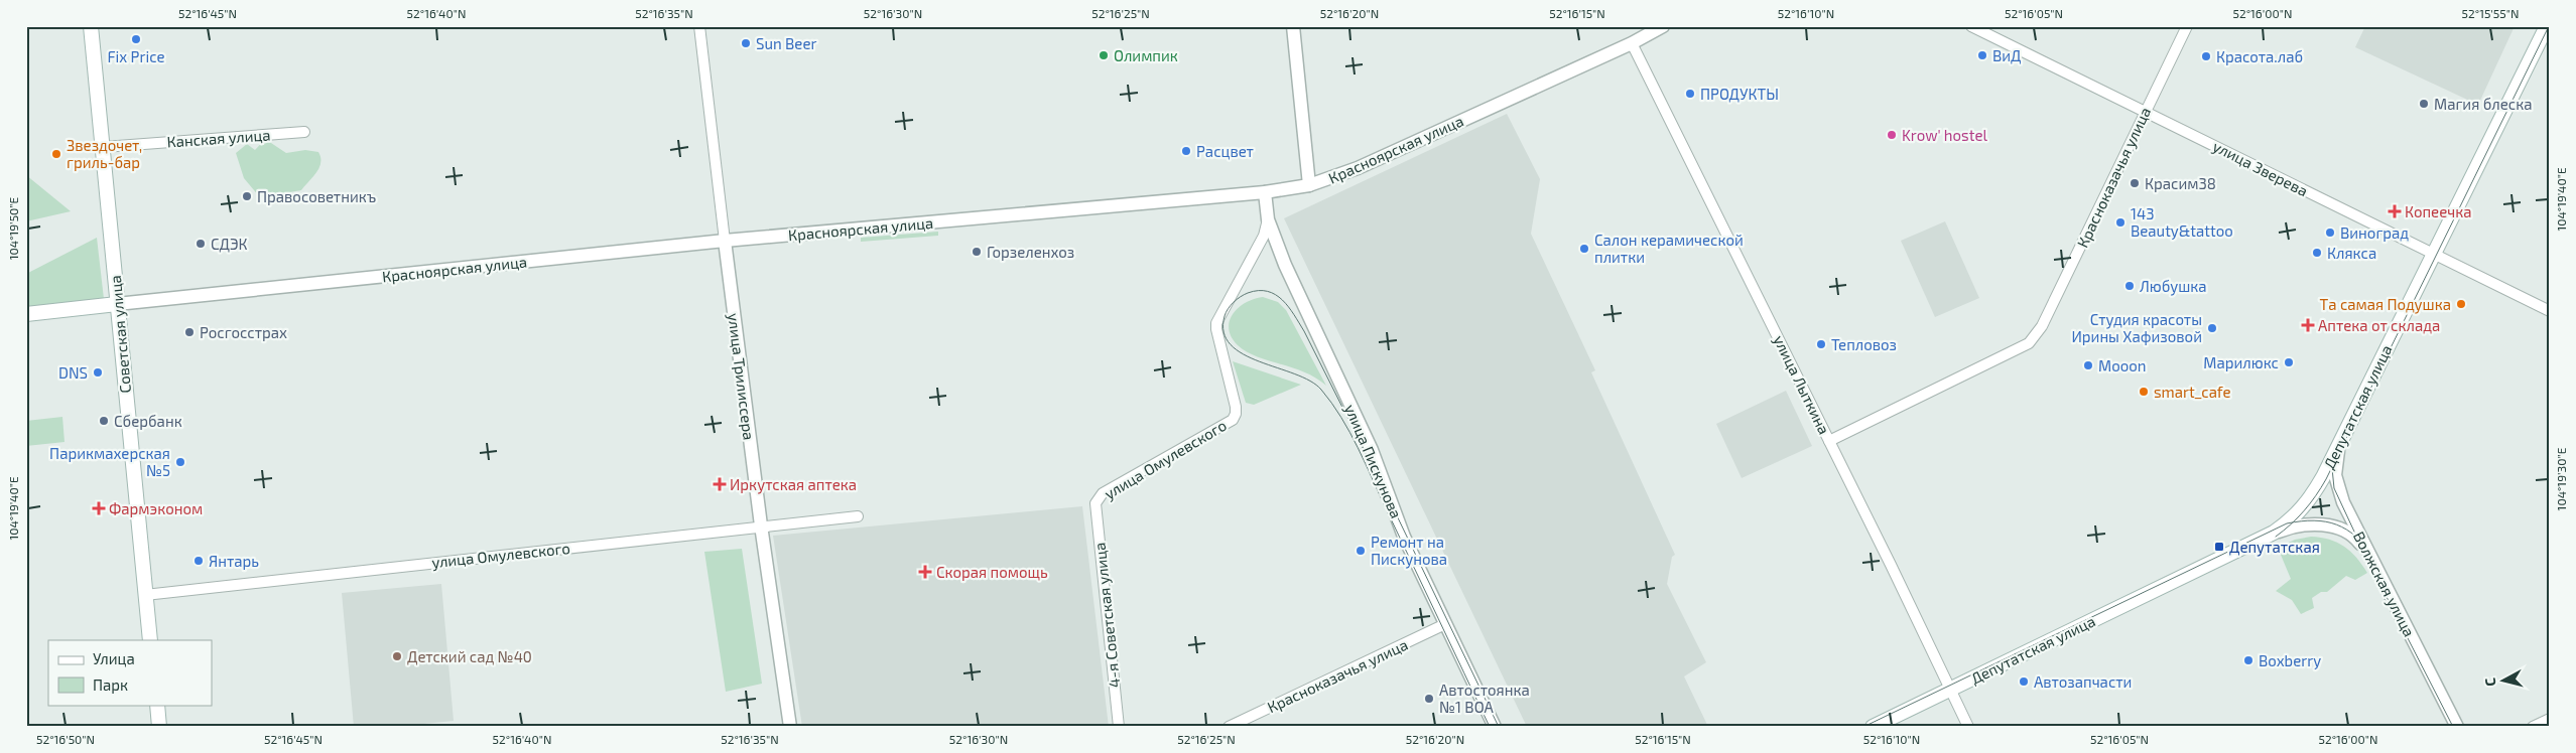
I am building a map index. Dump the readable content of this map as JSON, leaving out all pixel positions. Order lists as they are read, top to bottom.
{
  "streets": {
    "main road": ["Красноярская улица", "Советская улица", "Депутатская улица"],
    "street": [
      "Канская улица",
      "улица Зверева",
      "Красноказачья улица",
      "улица Трилиссера",
      "улица Лыткина",
      "улица Омулевского",
      "улица Пискунова",
      "Волжская улица",
      "4-я Советская улица"
    ]
  },
  "crossings": [
    ["Канская улица", "Советская улица"],
    ["Красноярская улица", "Советская улица"],
    ["Красноярская улица", "улица Трилиссера"],
    ["Красноярская улица", "улица Лыткина"],
    ["Красноярская улица", "улица Пискунова"],
    ["улица Зверева", "Красноказачья улица"],
    ["улица Зверева", "Депутатская улица"],
    ["Красноказачья улица", "улица Лыткина"],
    ["Красноказачья улица", "улица Пискунова"],
    ["Советская улица", "улица Омулевского"],
    ["улица Трилиссера", "улица Омулевского"],
    ["улица Лыткина", "Депутатская улица"],
    ["Депутатская улица", "Волжская улица"],
    ["улица Омулевского", "улица Пискунова"],
    ["улица Омулевского", "4-я Советская улица"]
  ],
  "places": {
    "other": [
      "Fix Price",
      "Sun Beer",
      "Олимпик",
      "ВиД",
      "Красота.лаб",
      "ПРОДУКТЫ",
      "Магия блеска",
      "Krow' hostel",
      "Расцвет",
      "Звездочет, гриль-бар",
      "Красим38",
      "Правосоветникъ",
      "143 Beauty&tattoo",
      "Виноград",
      "СДЭК",
      "Салон керамической плитки",
      "Горзеленхоз",
      "Клякса",
      "Любушка",
      "Та самая Подушка",
      "Студия красоты Ирины Хафизовой",
      "Росгосстрах",
      "Тепловоз",
      "Марилюкс",
      "Mooon",
      "DNS",
      "smart_cafe",
      "Сбербанк",
      "Парикмахерская №5",
      "Ремонт на Пискунова",
      "Янтарь",
      "Детский сад №40",
      "Boxberry",
      "Автозапчасти",
      "Автостоянка №1 ВОА"
    ],
    "health": [
      "Копеечка",
      "Аптека от склада",
      "Иркутская аптека",
      "Фармэконом",
      "Скорая помощь"
    ],
    "transit": ["Депутатская"]
  },
  "legend": ["Улица", "Парк"],
  "north": "left",
  "coordinates": [
    "52°16'45\"N",
    "52°16'40\"N",
    "52°16'35\"N",
    "52°16'30\"N",
    "52°16'25\"N",
    "52°16'20\"N",
    "52°16'15\"N",
    "52°16'10\"N",
    "52°16'05\"N",
    "52°16'00\"N",
    "52°15'55\"N",
    "104°19'40\"E",
    "104°19'50\"E",
    "104°19'30\"E",
    "52°16'50\"N"
  ]
}
